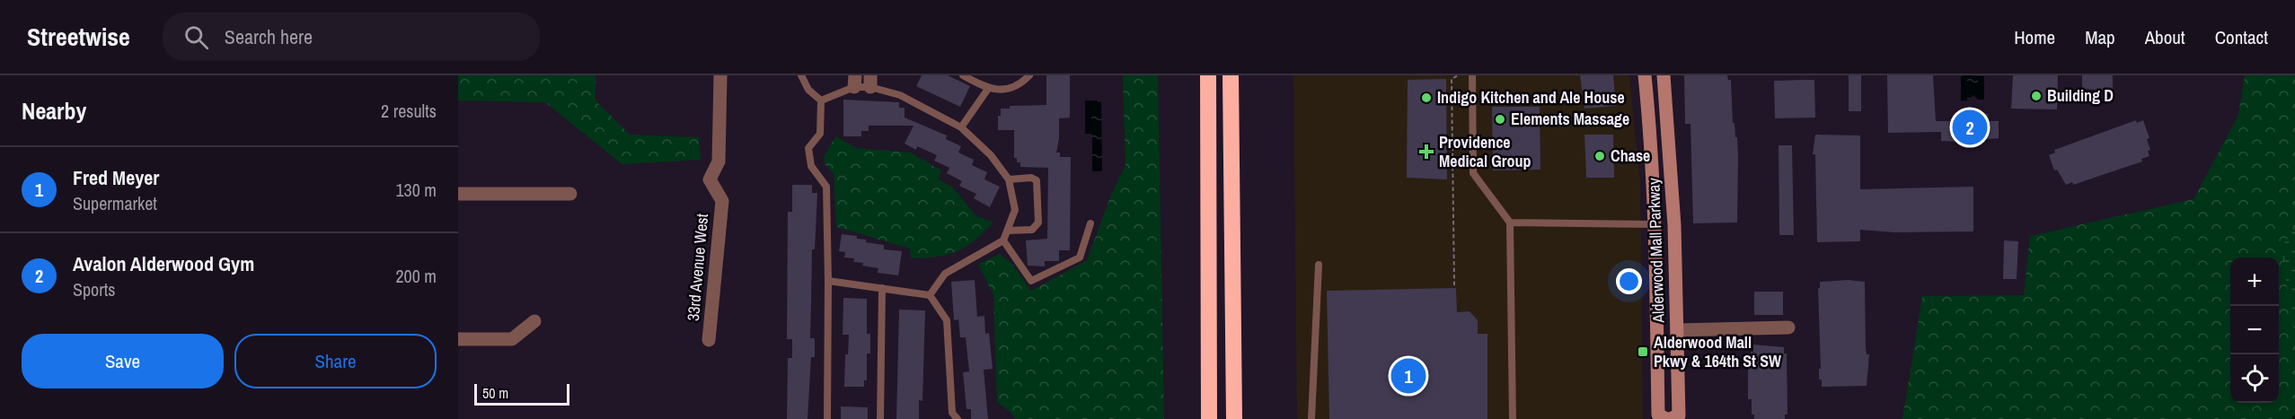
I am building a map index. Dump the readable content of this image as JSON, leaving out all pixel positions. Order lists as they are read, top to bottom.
{
  "streets": {
    "main road": ["Alderwood Mall Parkway"],
    "street": ["33rd Avenue West"]
  },
  "places": {
    "other": [
      "Building D",
      "Indigo Kitchen and Ale House",
      "Elements Massage",
      "Chase"
    ],
    "health": ["Providence Medical Group"],
    "transit": ["Alderwood Mall Pkwy & 164th St SW"]
  },
  "scale_bar": "50 m",
  "page": {
    "header": "Streetwise",
    "search": "Search here",
    "nav": [
      "Home",
      "Map",
      "About",
      "Contact"
    ],
    "heading": ["Nearby", "2 results"],
    "pins": ["2", "1"],
    "list": [
      {
        "mark": "1",
        "name": "Fred Meyer",
        "note": "Supermarket",
        "value": "130 m"
      },
      {
        "mark": "2",
        "name": "Avalon Alderwood Gym",
        "note": "Sports",
        "value": "200 m"
      }
    ],
    "map_buttons": ["+", "−"],
    "buttons": ["Save", "Share"],
    "scale": "50 m"
  }
}
